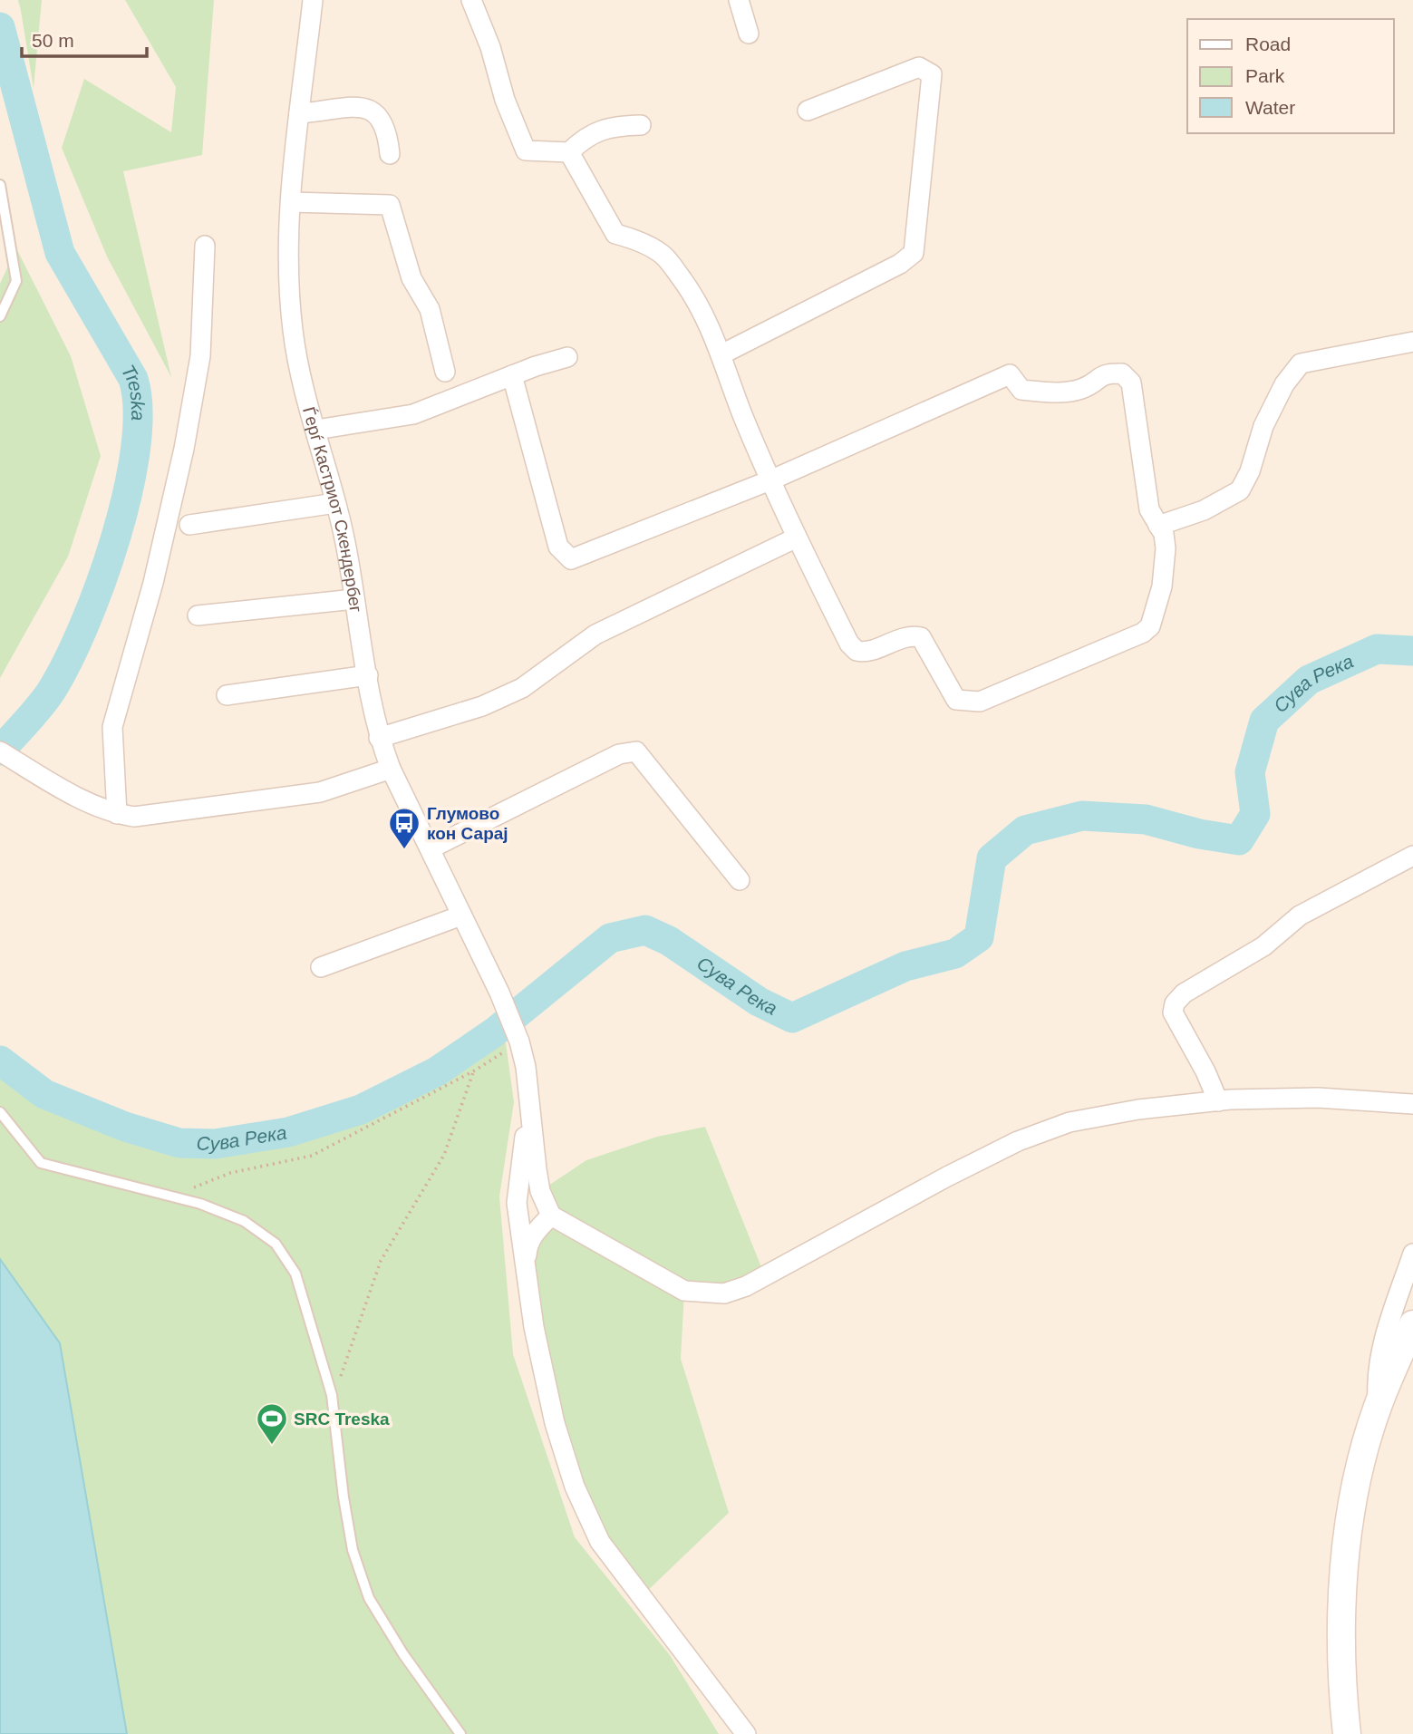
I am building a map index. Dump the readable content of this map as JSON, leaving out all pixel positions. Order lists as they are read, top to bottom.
{
  "streets": {
    "street": ["Ѓерѓ Кастриот Скендербег"]
  },
  "water": ["Treska", "Сува Река"],
  "places": {
    "bus stop": ["Глумово кон Сарај"],
    "sports": ["SRC Treska"]
  },
  "legend": ["Road", "Park", "Water"],
  "scale_bar": "50 m"
}
